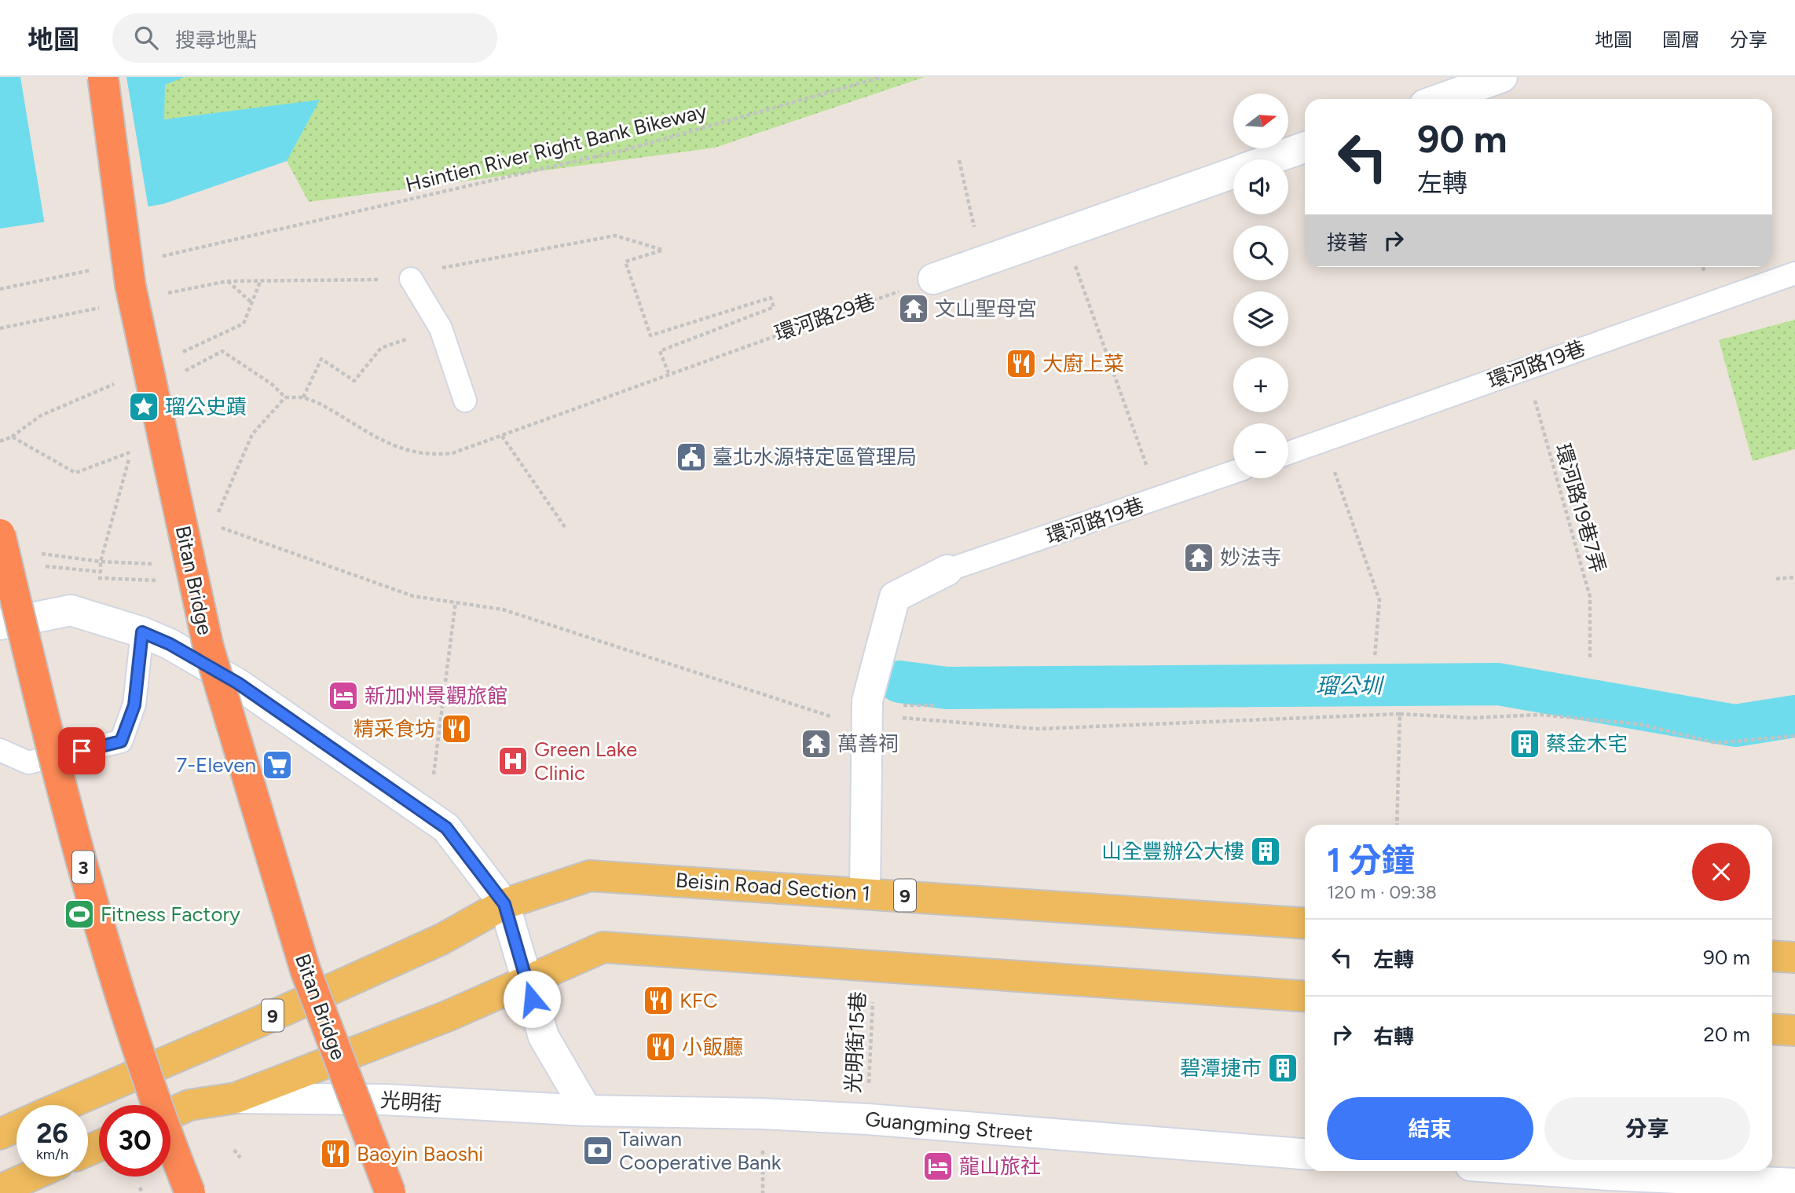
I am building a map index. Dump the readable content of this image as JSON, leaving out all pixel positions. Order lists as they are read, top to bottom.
{
  "streets": {
    "highway": ["Bitan Bridge", "3"],
    "main road": ["Beisin Road Section 1", "9"],
    "street": ["光明街", "Guangming Street"],
    "lane": ["環河路19巷"],
    "path": [
      "Hsintien River Right Bank Bikeway",
      "環河路29巷",
      "環河路19巷7弄",
      "光明街15巷"
    ]
  },
  "crossings": [
    ["環河路19巷", "環河路19巷7弄"],
    ["Beisin Road Section 1", "9"],
    ["光明街15巷", "Guangming Street"],
    ["光明街", "Guangming Street"]
  ],
  "water": ["瑠公圳"],
  "places": {
    "temple": ["文山聖母宮", "妙法寺", "萬善祠"],
    "restaurant": [
      "大廚上菜",
      "精采食坊",
      "KFC",
      "小飯廳",
      "Baoyin Baoshi"
    ],
    "place": ["瑠公史蹟"],
    "public building": ["臺北水源特定區管理局"],
    "hotel": ["新加州景觀旅館", "龍山旅社"],
    "building": ["蔡金木宅", "山全豐辦公大樓", "碧潭捷市"],
    "hospital": ["Green Lake Clinic"],
    "supermarket": ["7-Eleven"],
    "sports": ["Fitness Factory"],
    "bank": ["Taiwan Cooperative Bank"]
  },
  "north": "right",
  "page": {
    "header": "地圖",
    "search": "搜尋地點",
    "nav": ["地圖", "圖層", "分享"],
    "map_buttons": ["+", "−"],
    "turn": ["90 m", "左轉"],
    "then": "接著",
    "heading": ["1 分鐘", "120 m · 09:38"],
    "list": [
      {
        "name": "左轉",
        "value": "90 m"
      },
      {
        "name": "右轉",
        "value": "20 m"
      }
    ],
    "buttons": ["結束", "分享"],
    "speed": "26 km/h",
    "limit": "30"
  }
}
